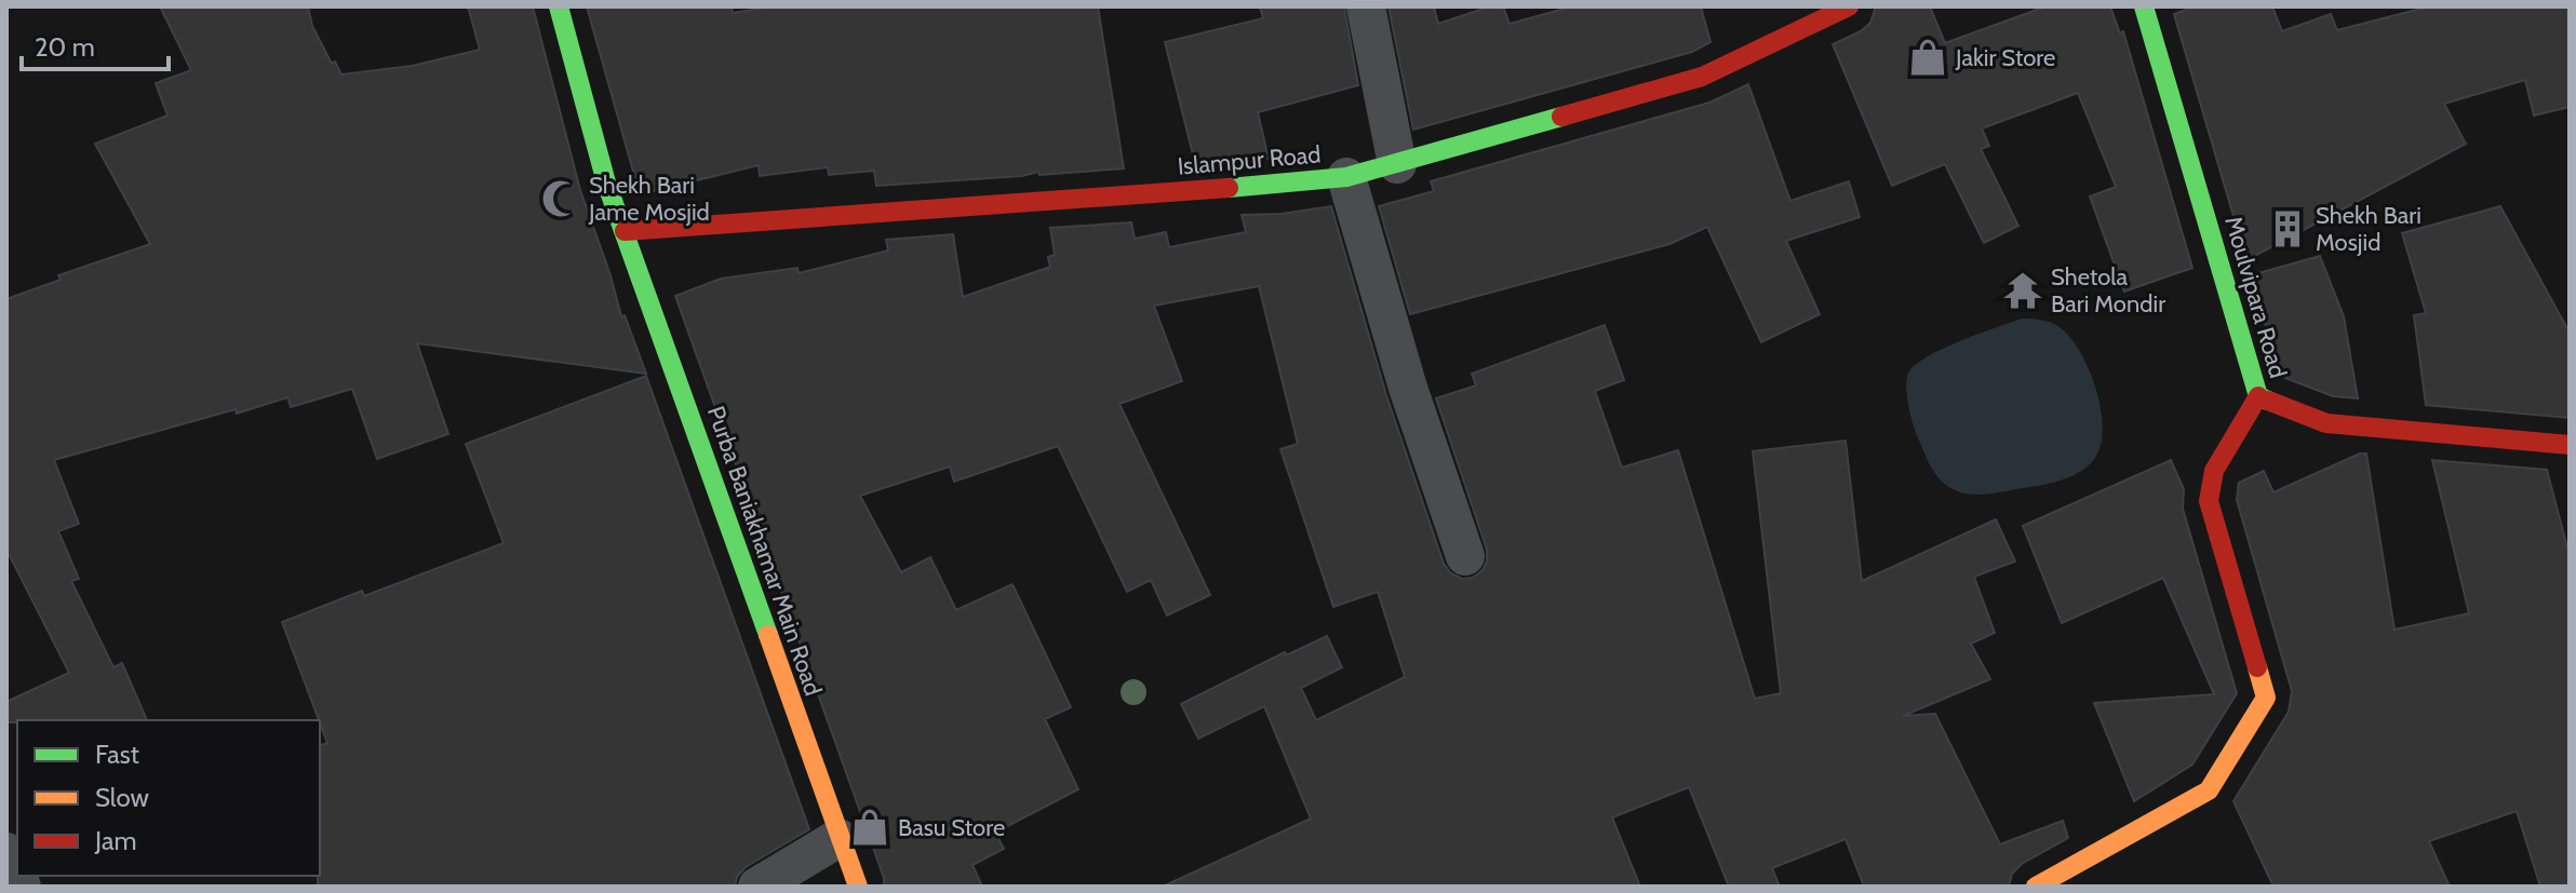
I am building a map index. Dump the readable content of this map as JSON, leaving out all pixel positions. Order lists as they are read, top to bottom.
{
  "streets": {
    "street": ["Islampur Road", "Moulvipara Road", "Purba Baniakhamar Main Road"]
  },
  "crossings": [
    ["Islampur Road", "Purba Baniakhamar Main Road"]
  ],
  "places": {
    "shop": ["Jakir Store", "Basu Store"],
    "mosque": ["Shekh Bari Jame Mosjid"],
    "building": ["Shekh Bari Mosjid"],
    "temple": ["Shetola Bari Mondir"]
  },
  "legend": ["Fast", "Slow", "Jam"],
  "scale_bar": "20 m"
}
